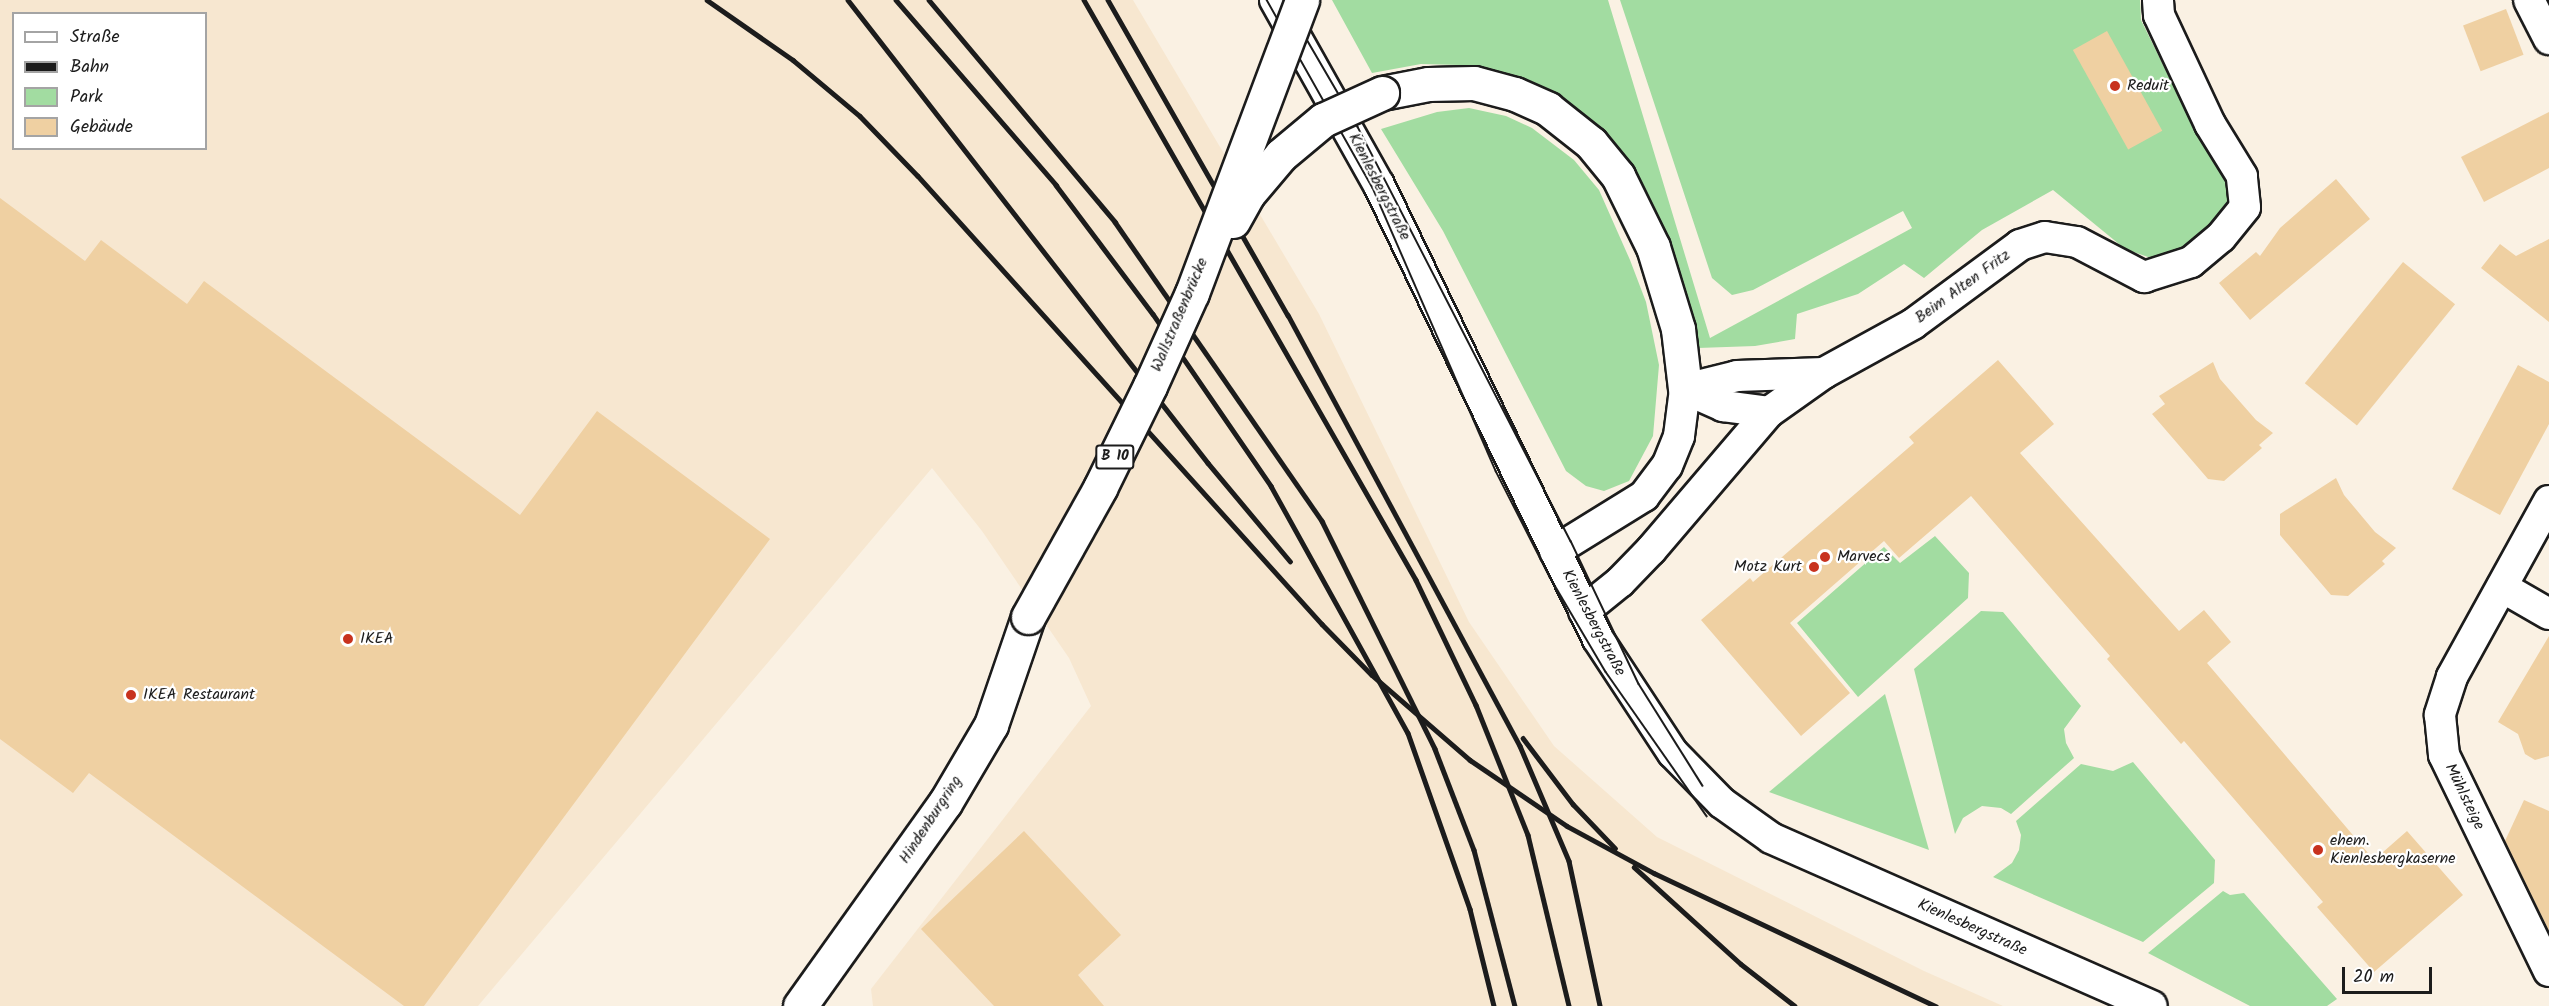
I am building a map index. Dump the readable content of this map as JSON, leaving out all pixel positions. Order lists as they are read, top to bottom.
{
  "streets": {
    "highway": ["Wallstraßenbrücke", "B 10", "Hindenburgring"],
    "street": ["Kienlesbergstraße", "Beim Alten Fritz", "Mühlsteige"]
  },
  "crossings": [
    ["Kienlesbergstraße", "Beim Alten Fritz"],
    ["Wallstraßenbrücke", "Hindenburgring"]
  ],
  "places": [
    "Reduit",
    "Marvecs",
    "Motz Kurt",
    "IKEA",
    "IKEA Restaurant",
    "ehem. Kienlesbergkaserne"
  ],
  "legend": [
    "Straße",
    "Bahn",
    "Park",
    "Gebäude"
  ],
  "scale_bar": "20 m"
}
